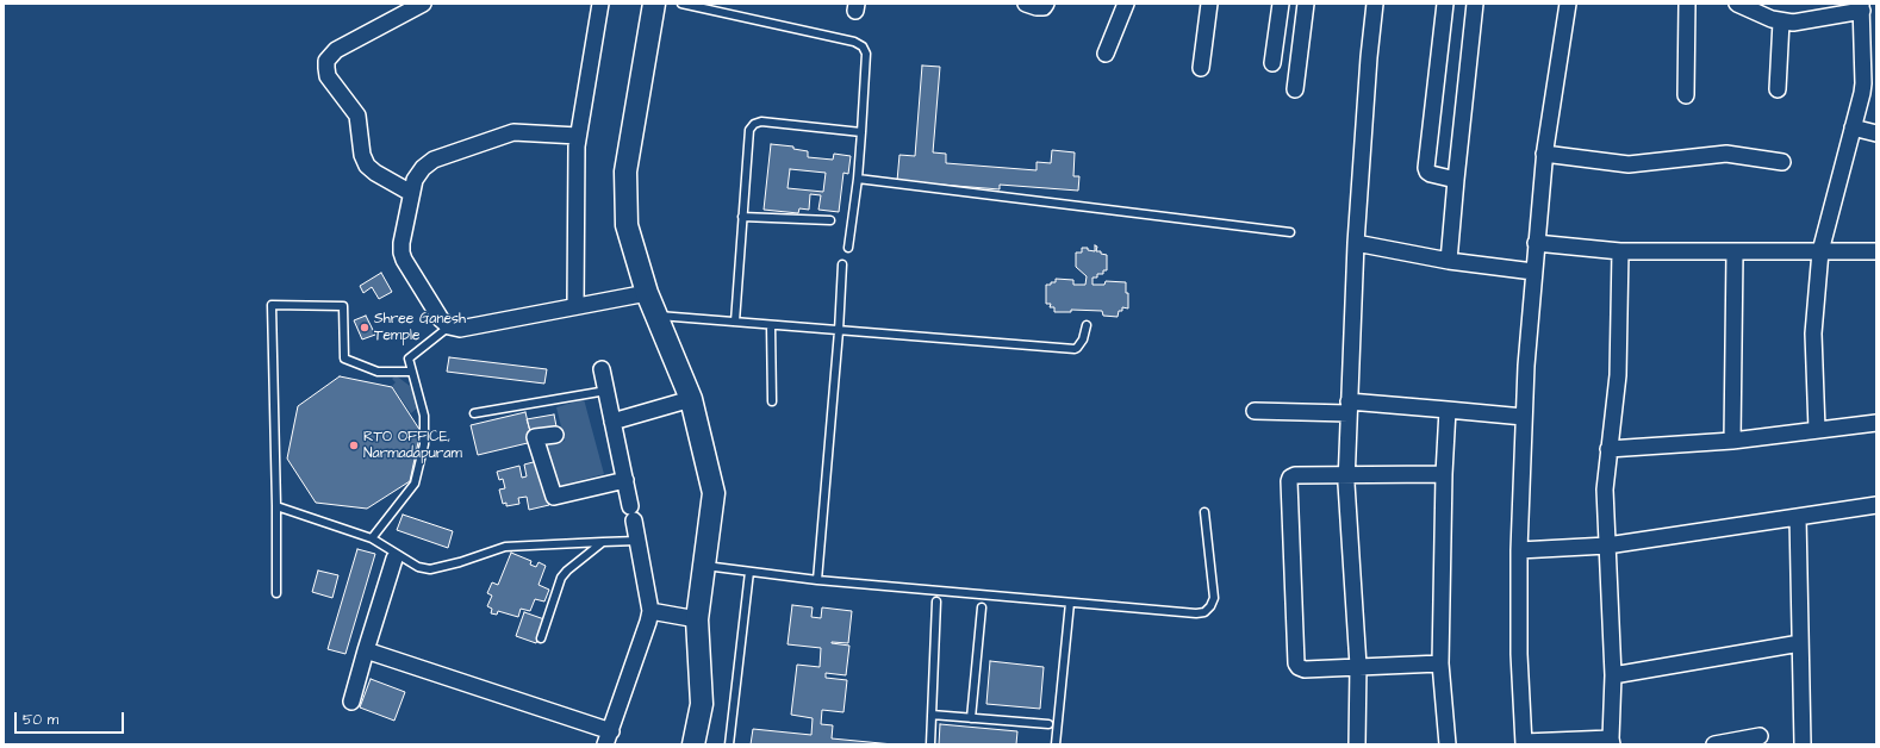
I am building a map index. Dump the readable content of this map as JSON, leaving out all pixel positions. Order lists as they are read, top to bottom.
{
  "places": ["Shree Ganesh Temple", "RTO OFFICE, Narmadapuram"],
  "scale_bar": "50 m"
}
